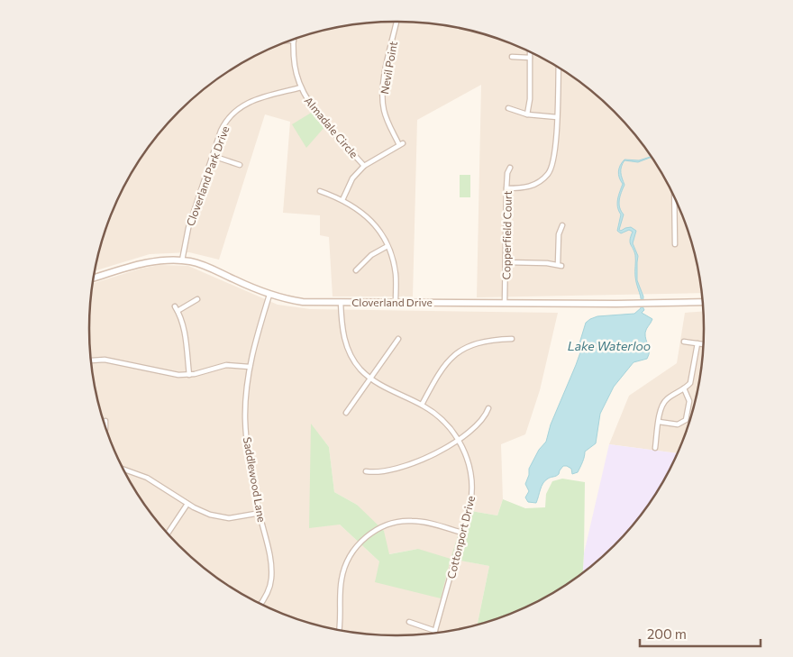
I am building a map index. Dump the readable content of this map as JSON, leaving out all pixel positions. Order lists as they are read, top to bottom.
{
  "streets": {
    "main road": ["Cloverland Drive"],
    "street": [
      "Nevil Point",
      "Almadale Circle",
      "Cloverland Park Drive",
      "Copperfield Court",
      "Saddlewood Lane",
      "Cottonport Drive"
    ]
  },
  "crossings": [
    ["Nevil Point", "Almadale Circle"],
    ["Almadale Circle", "Cloverland Park Drive"],
    ["Cloverland Park Drive", "Cloverland Drive"],
    ["Copperfield Court", "Cloverland Drive"],
    ["Cloverland Drive", "Saddlewood Lane"],
    ["Cloverland Drive", "Cottonport Drive"]
  ],
  "water": ["Lake Waterloo"],
  "scale_bar": "200 m"
}
